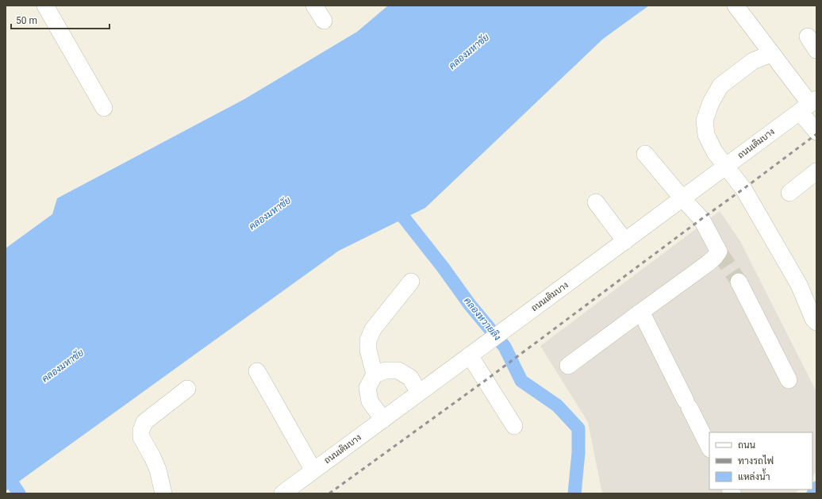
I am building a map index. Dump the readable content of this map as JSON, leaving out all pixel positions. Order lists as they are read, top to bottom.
{
  "streets": {
    "street": ["ถนนเดิมบาง"]
  },
  "water": ["คลองมหาชัย", "คลองหวายลิง"],
  "legend": ["ถนน", "ทางรถไฟ", "แหล่งน้ำ"],
  "scale_bar": "50 m"
}
